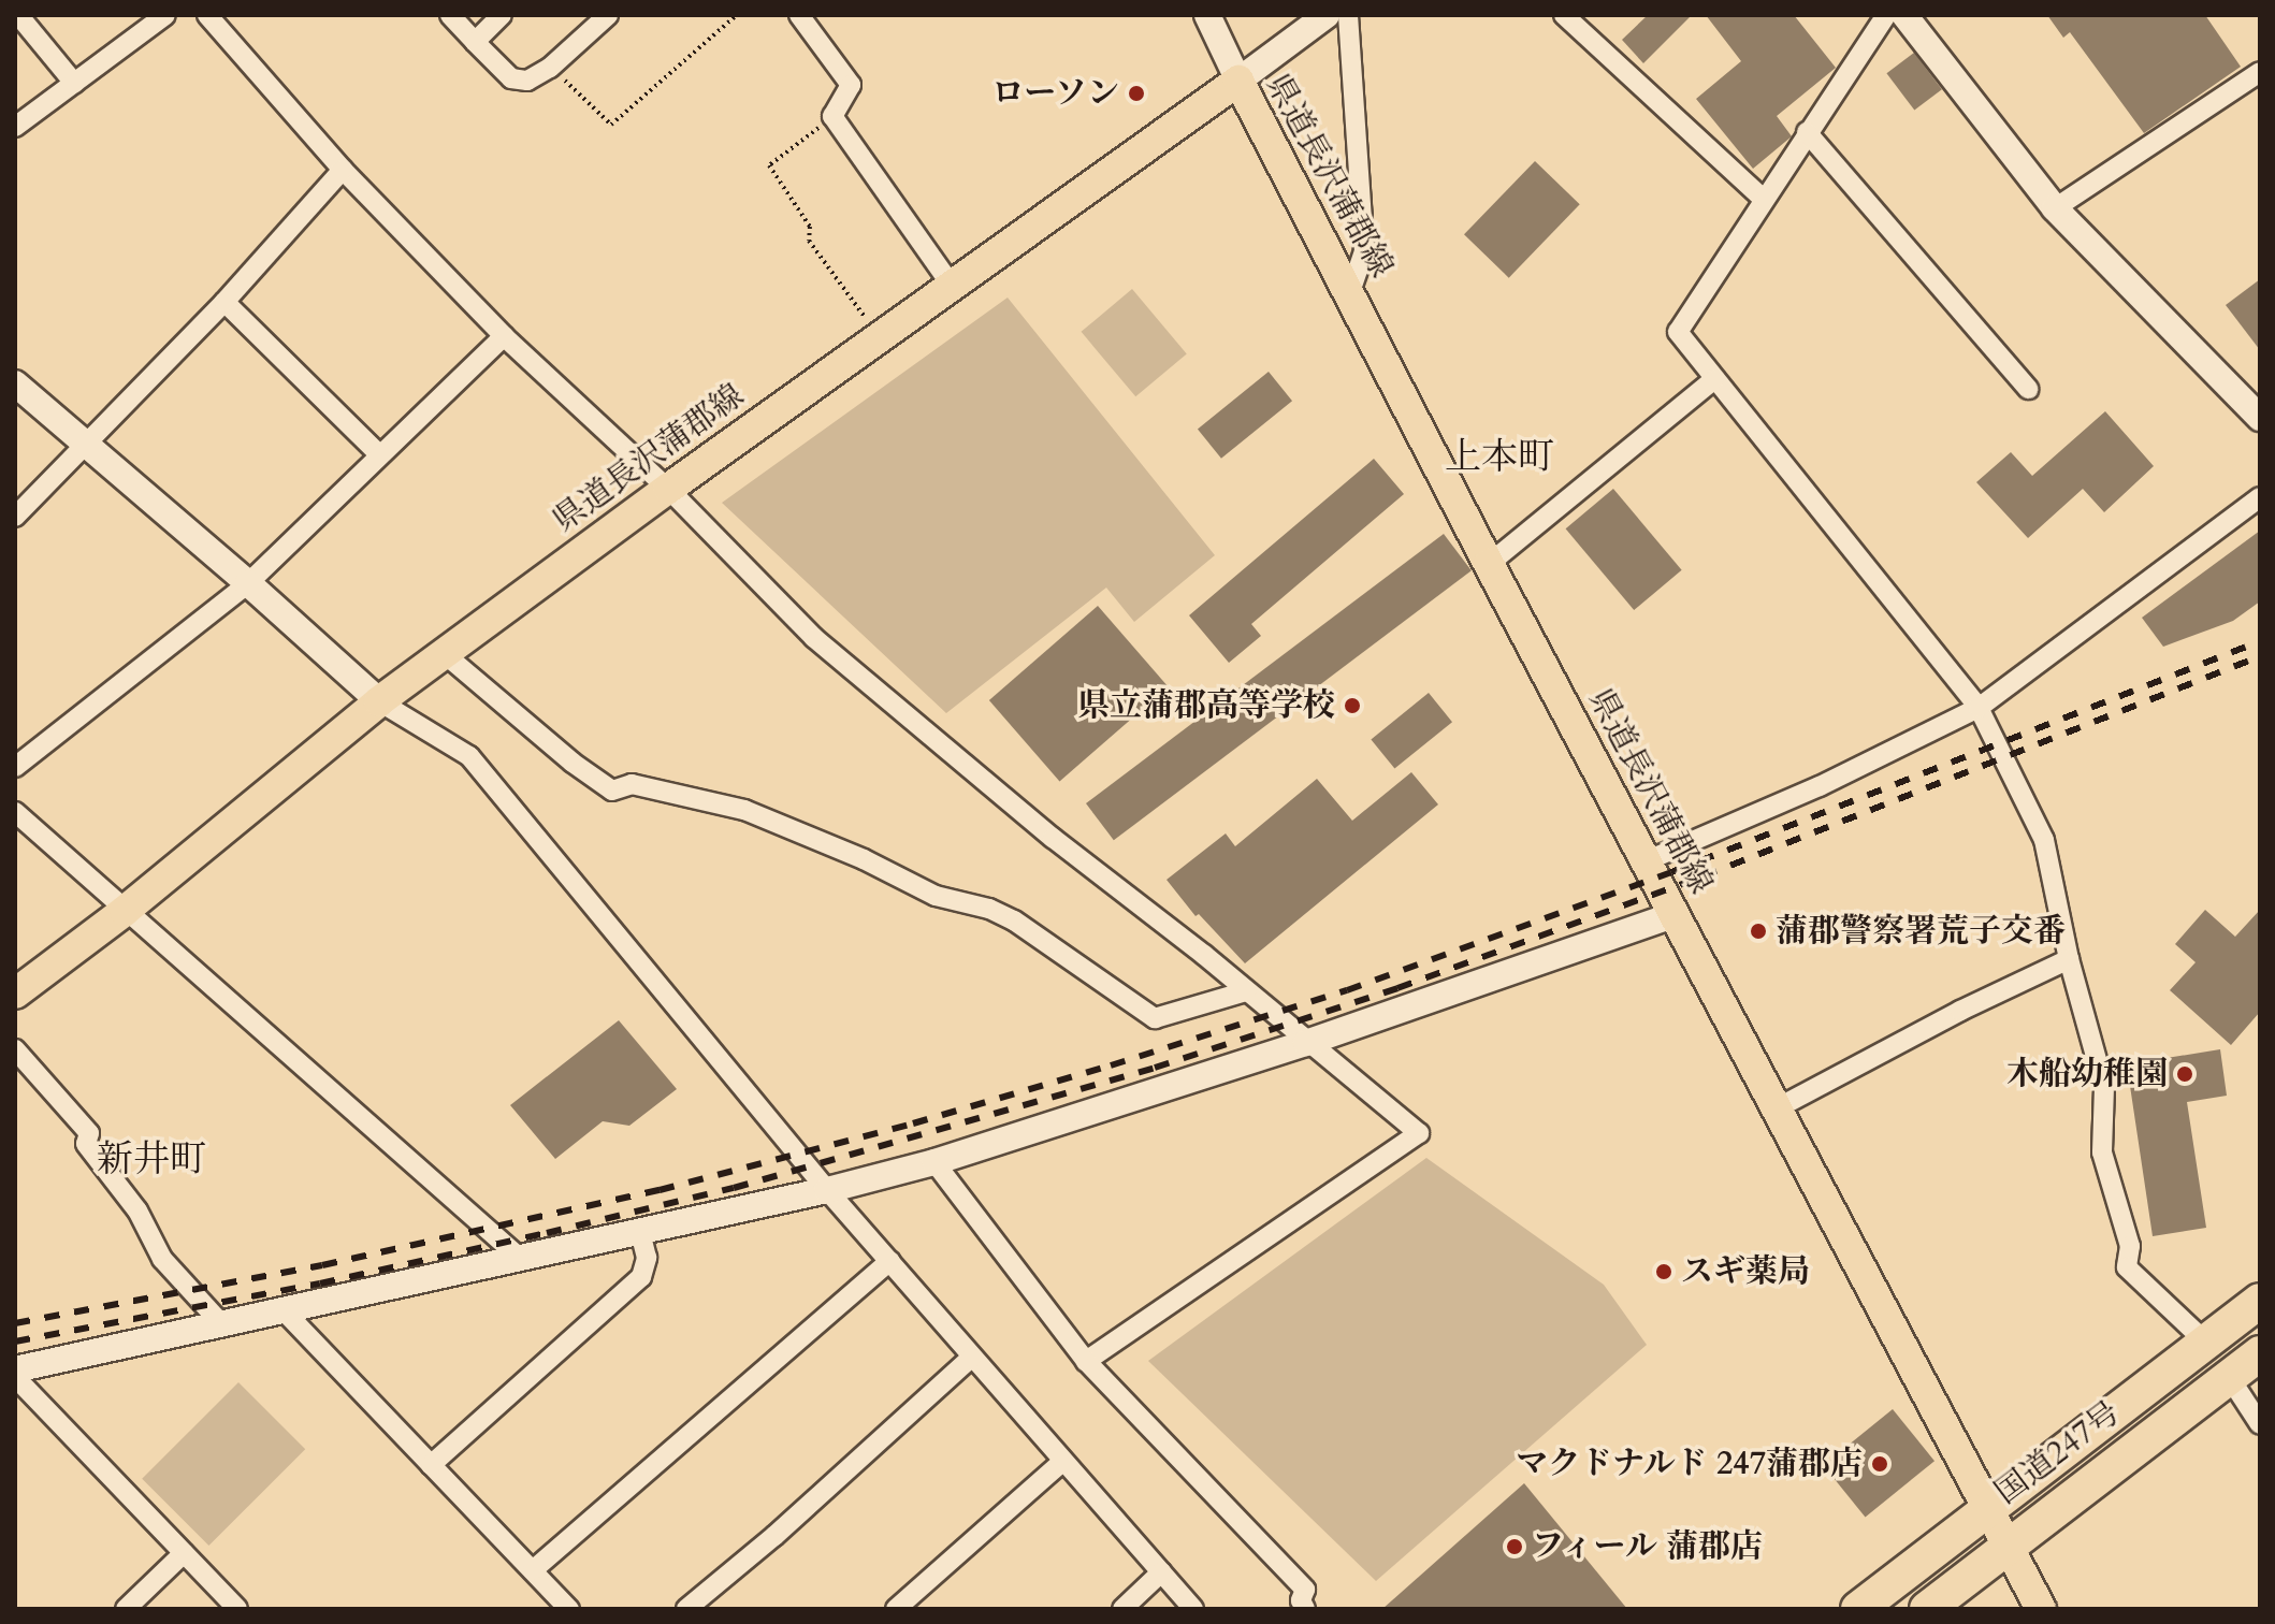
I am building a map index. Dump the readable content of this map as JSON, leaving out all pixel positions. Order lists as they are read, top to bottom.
{
  "streets": {
    "highway": ["国道247号"],
    "main road": ["県道長沢蒲郡線"]
  },
  "crossings": [
    ["県道長沢蒲郡線", "国道247号"]
  ],
  "districts": ["上本町", "新井町"],
  "places": [
    "ローソン",
    "県立蒲郡高等学校",
    "蒲郡警察署荒子交番",
    "木船幼稚園",
    "スギ薬局",
    "マクドナルド 247蒲郡店",
    "フィール 蒲郡店"
  ]
}
